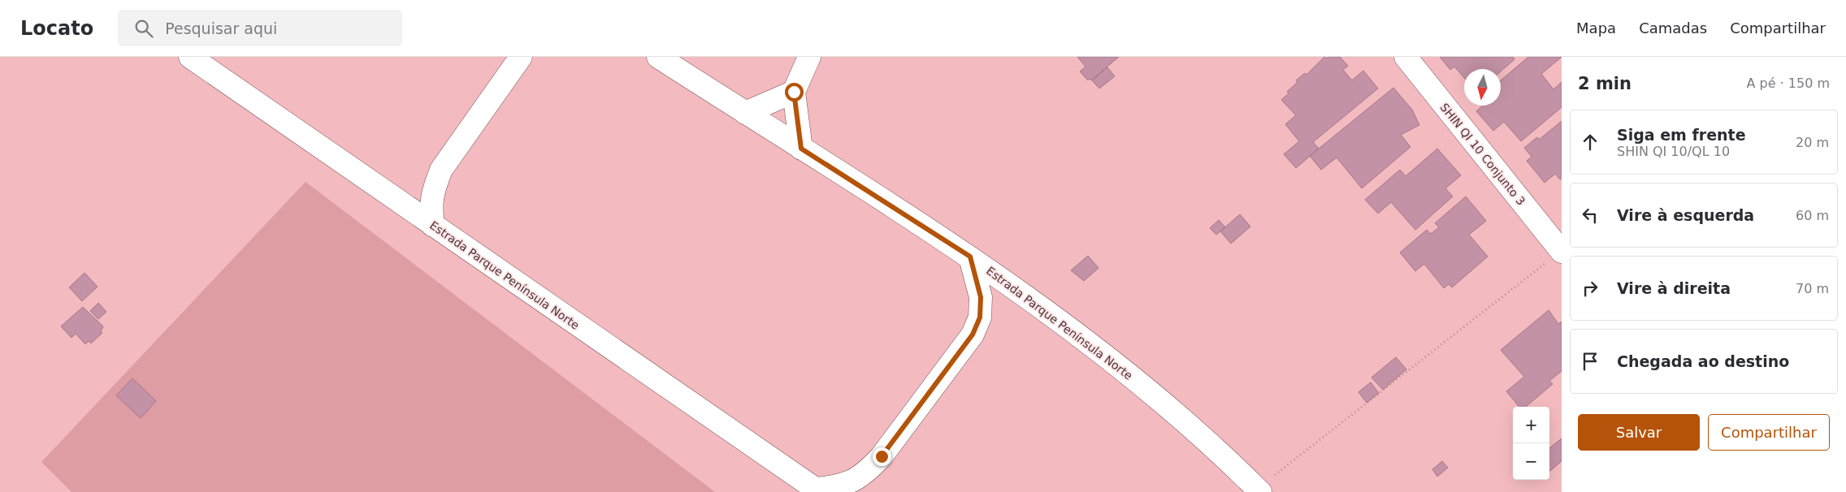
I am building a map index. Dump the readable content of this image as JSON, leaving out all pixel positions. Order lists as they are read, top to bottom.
{
  "streets": {
    "main road": ["SHIN QI 10 Conjunto 3", "Estrada Parque Península Norte"]
  },
  "north": "bottom",
  "page": {
    "header": "Locato",
    "search": "Pesquisar aqui",
    "nav": ["Mapa", "Camadas", "Compartilhar"],
    "heading": ["2 min", "A pé · 150 m"],
    "list": [
      ["Siga em frente", "SHIN QI 10/QL 10", "20 m"],
      ["Vire à esquerda", "60 m"],
      ["Vire à direita", "70 m"],
      "Chegada ao destino"
    ],
    "buttons": ["Salvar", "Compartilhar"],
    "map_buttons": ["+", "−"]
  }
}
